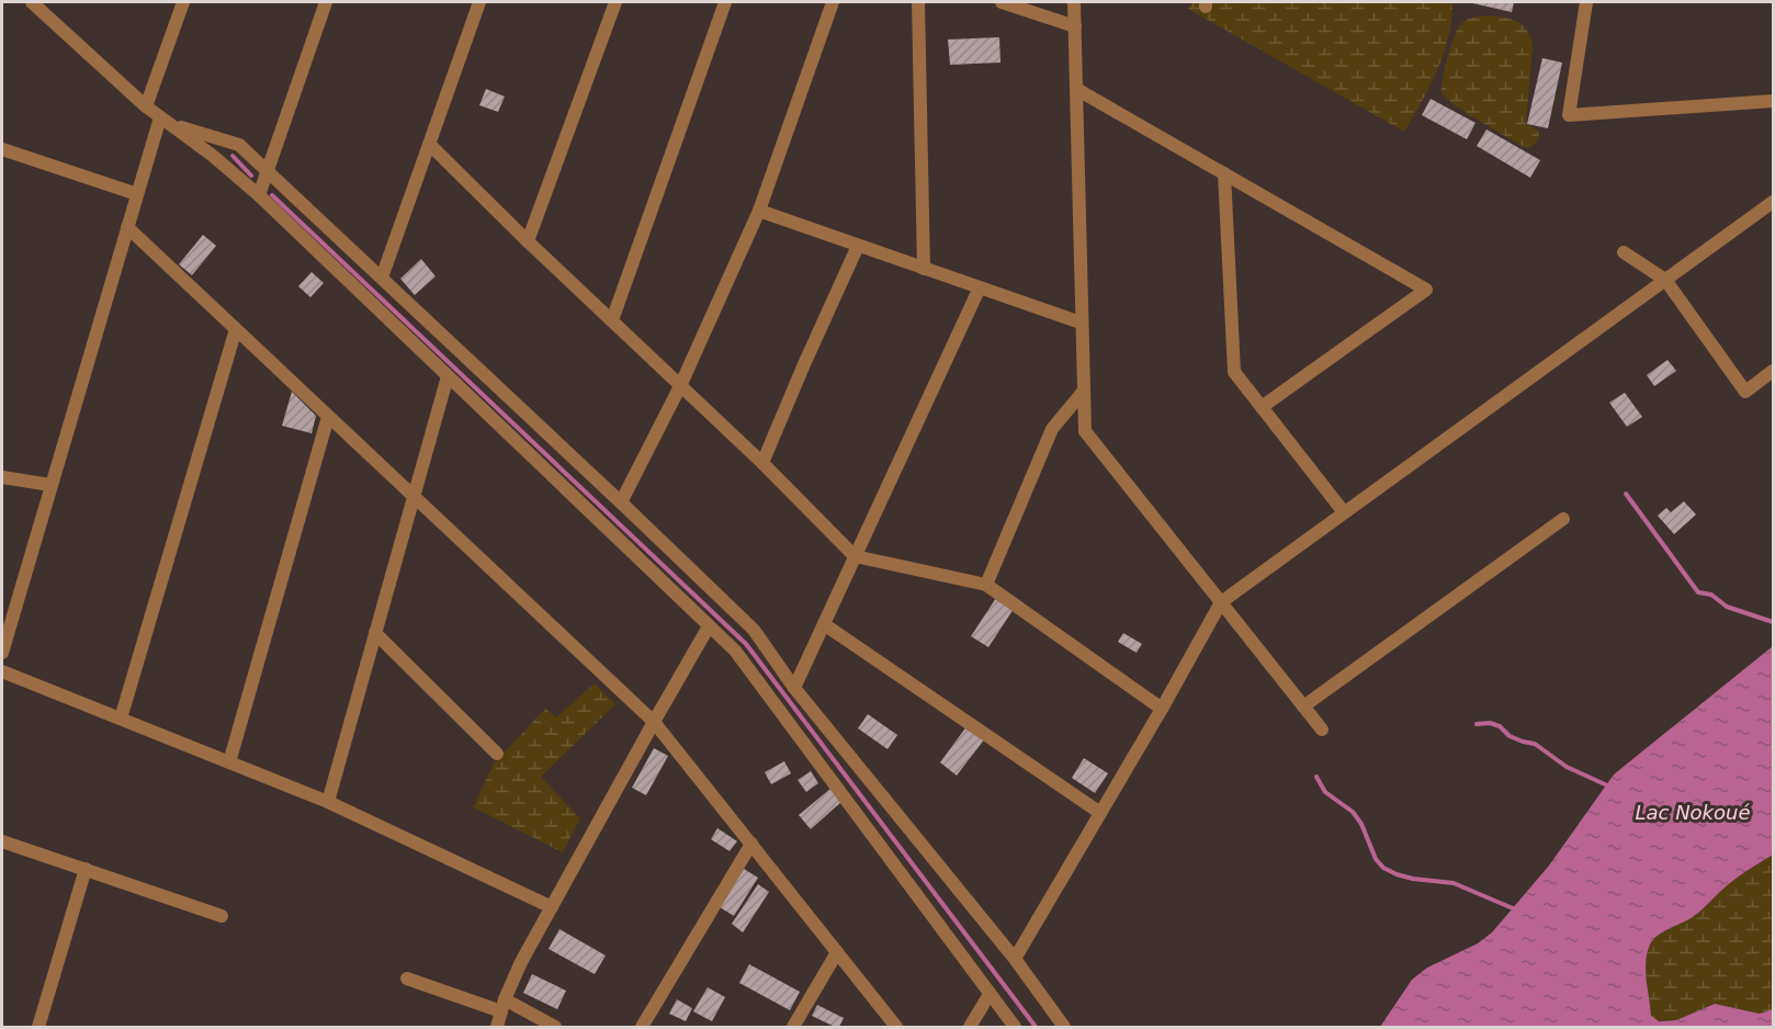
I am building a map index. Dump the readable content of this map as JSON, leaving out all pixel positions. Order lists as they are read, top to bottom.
{
  "water": ["Lac Nokoué"]
}
